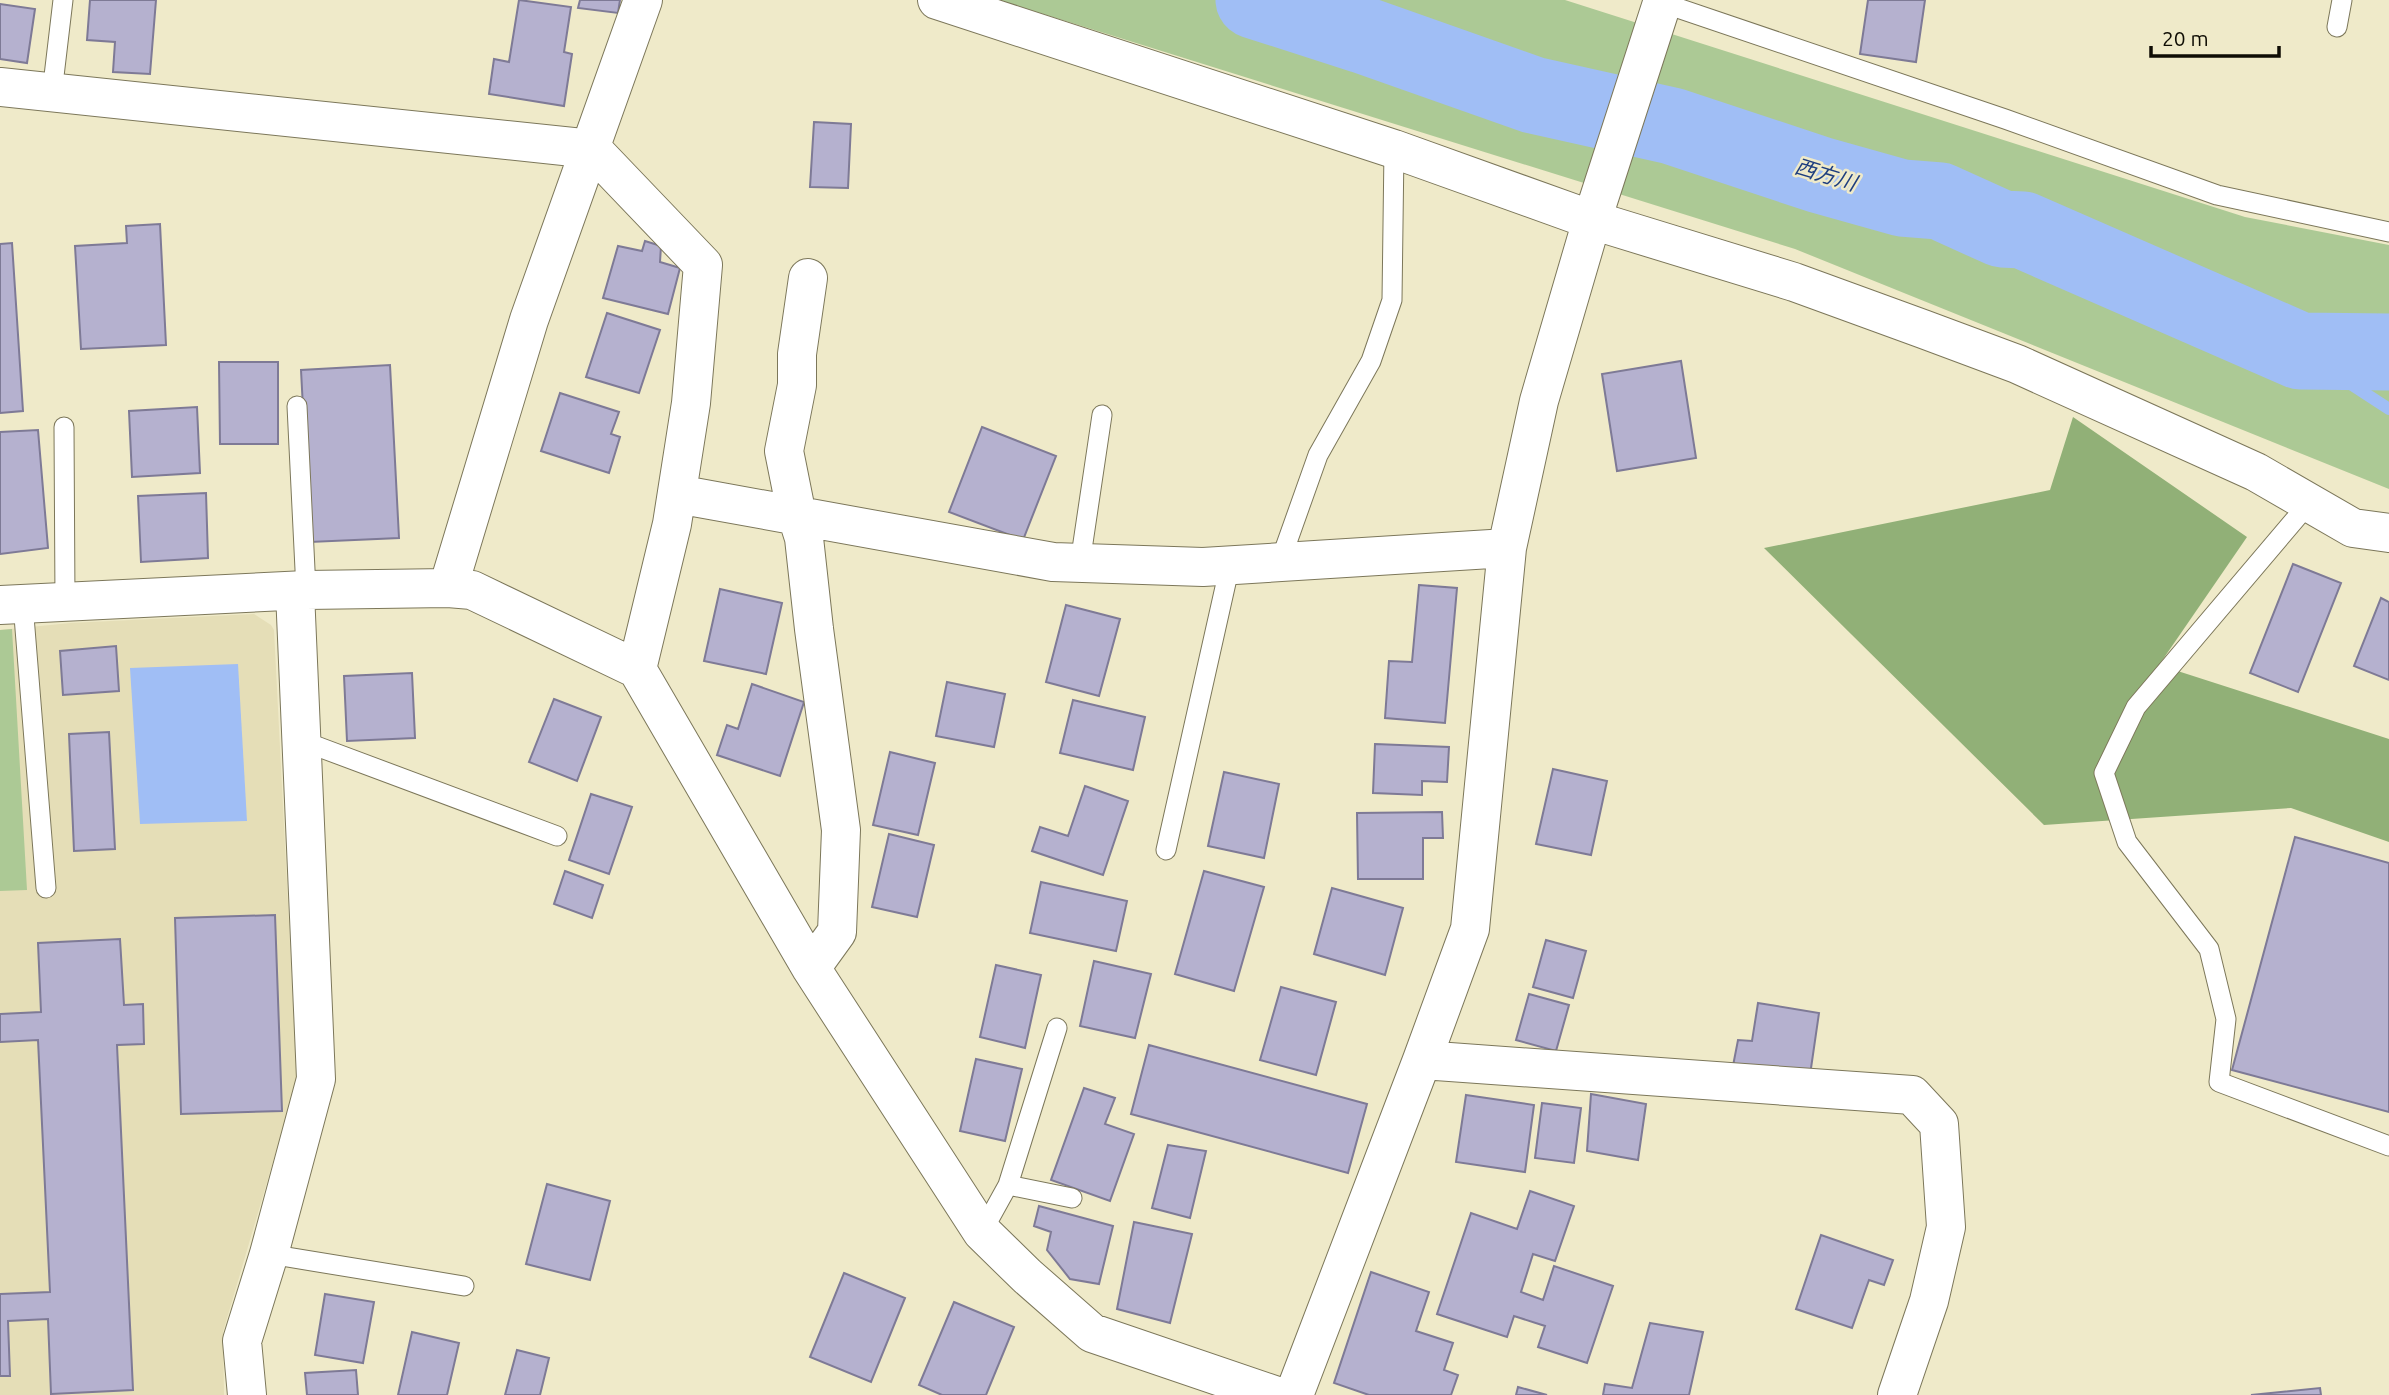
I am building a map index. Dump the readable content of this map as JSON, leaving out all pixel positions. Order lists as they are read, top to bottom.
{
  "water": ["西方川"],
  "scale_bar": "20 m"
}
